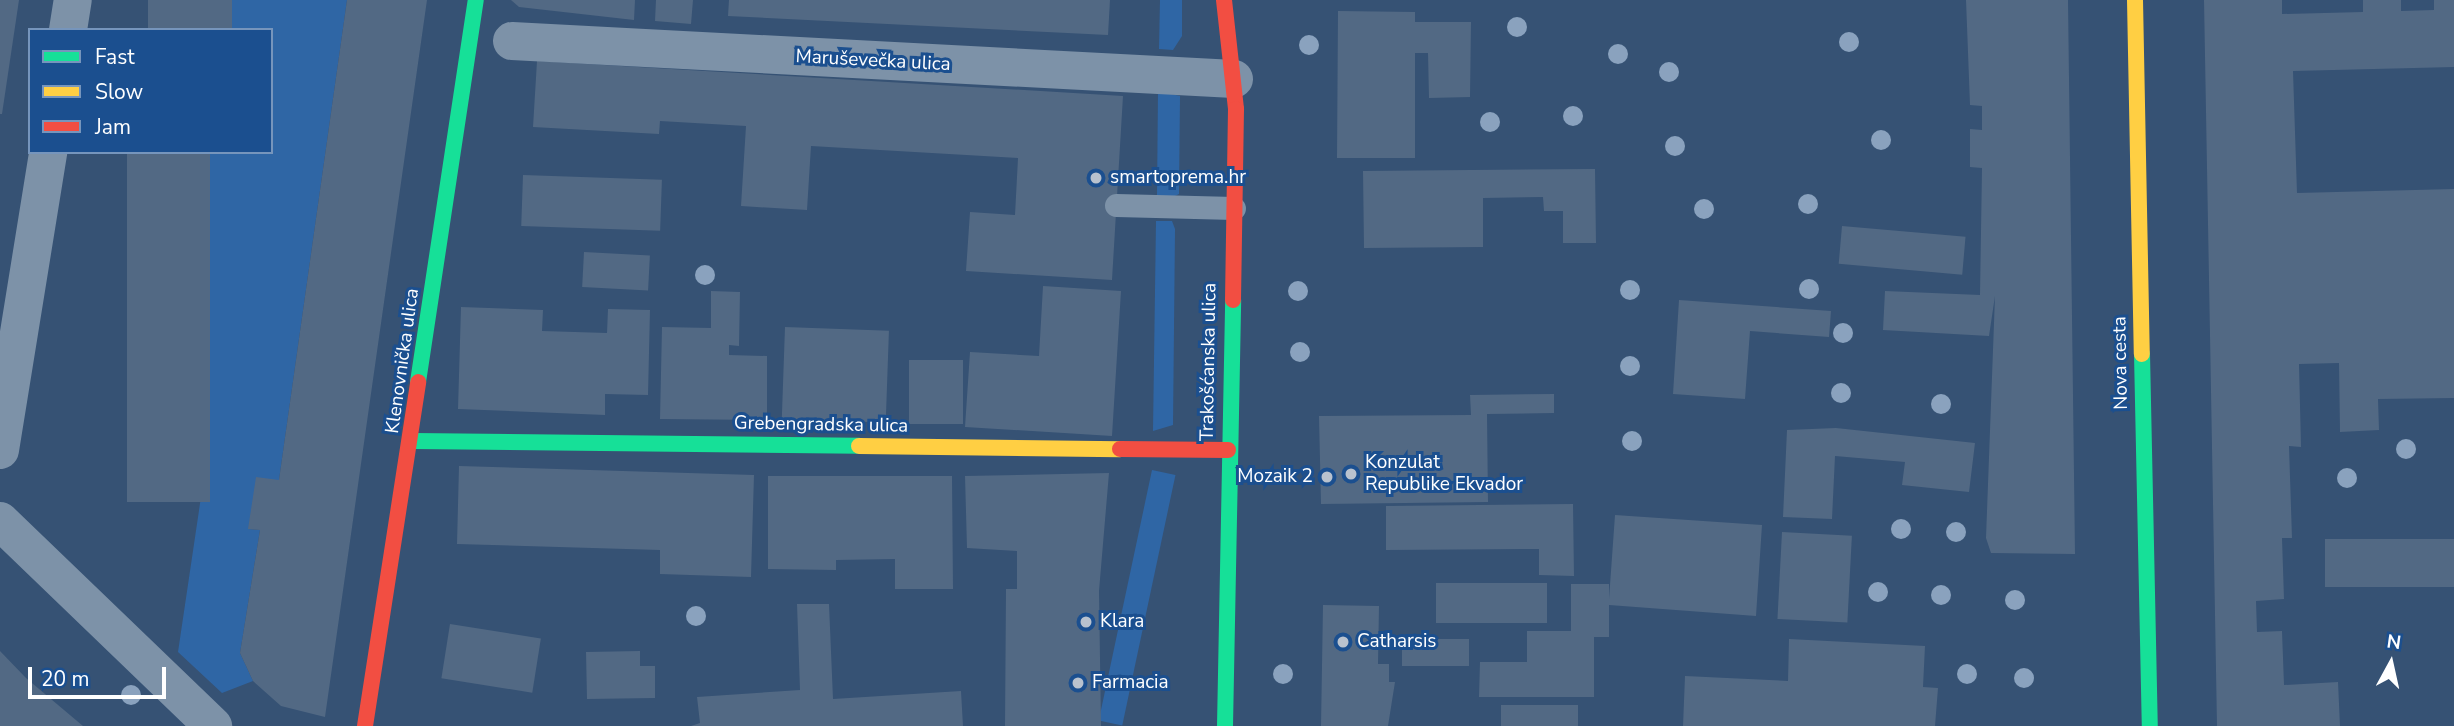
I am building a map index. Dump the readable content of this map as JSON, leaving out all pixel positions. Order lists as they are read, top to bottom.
{
  "streets": {
    "street": [
      "Maruševečka ulica",
      "Klenovnička ulica",
      "Trakošćanska ulica",
      "Nova cesta",
      "Grebengradska ulica"
    ]
  },
  "crossings": [
    ["Maruševečka ulica", "Trakošćanska ulica"],
    ["Klenovnička ulica", "Grebengradska ulica"],
    ["Trakošćanska ulica", "Grebengradska ulica"]
  ],
  "places": [
    "smartoprema.hr",
    "Konzulat Republike Ekvador",
    "Mozaik 2",
    "Klara",
    "Catharsis",
    "Farmacia"
  ],
  "legend": ["Fast", "Slow", "Jam"],
  "scale_bar": "20 m",
  "north": "top"
}
